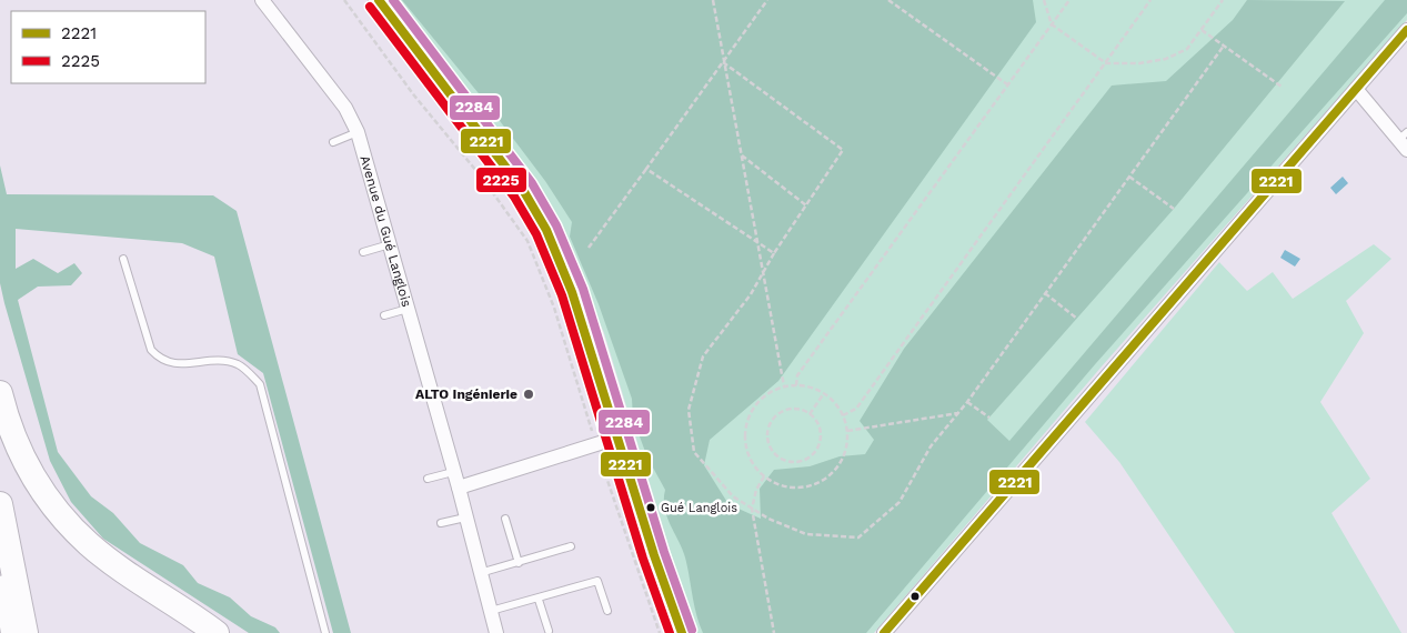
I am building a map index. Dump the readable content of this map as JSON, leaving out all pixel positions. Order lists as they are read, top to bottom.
{
  "streets": {
    "street": ["Avenue du Gué Langlois"]
  },
  "places": ["ALTO Ingénierie", "Gué Langlois"],
  "lines": ["transit line 2221", "transit line 2284", "transit line 2225"],
  "legend": ["2221", "2225"]
}
